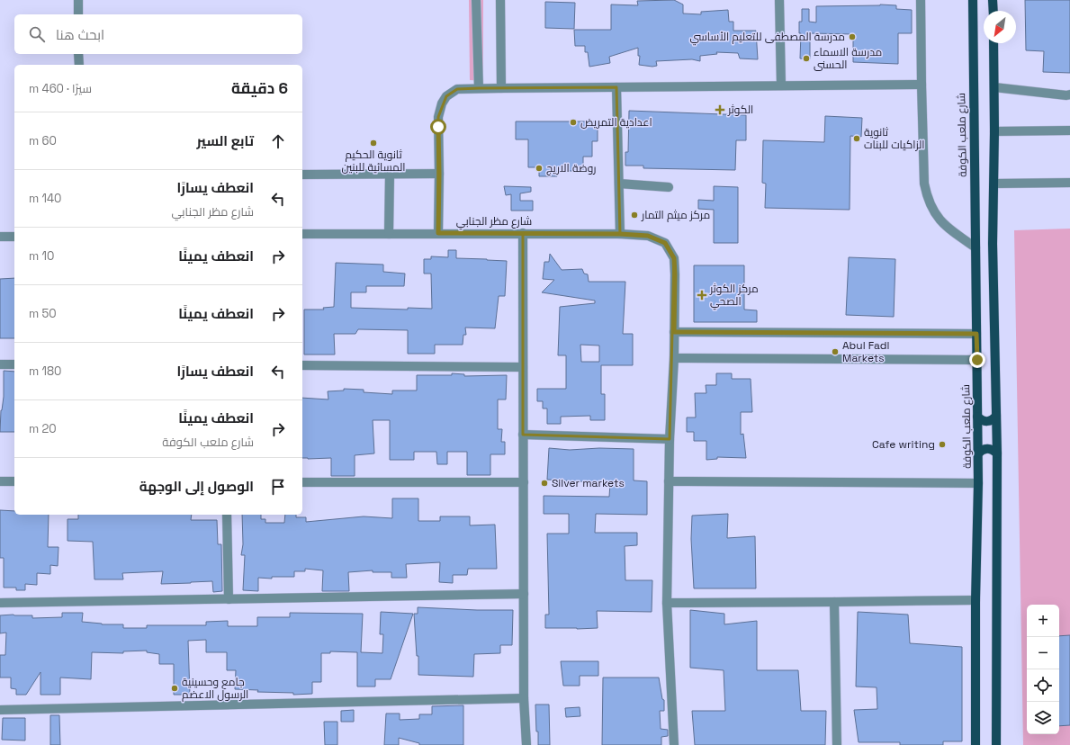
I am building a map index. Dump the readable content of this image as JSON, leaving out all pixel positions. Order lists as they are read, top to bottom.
{
  "streets": {
    "main road": ["شارع ملعب الكوفة"],
    "street": ["شارع مظر الجنابي"]
  },
  "places": {
    "other": [
      "مدرسة المصطفى للتعليم الأساسي",
      "مدرسة الاسماء الحسنى",
      "اعدادية التمريض",
      "ثانوية الزاكيات للبنات",
      "ثانوية الحكيم المسائية للبنين",
      "روضة الاريج",
      "مركز ميثم التمار",
      "Abul Fadl Markets",
      "Cafe writing",
      "Silver markets",
      "جامع وحسينية الرسول الاعضم"
    ],
    "health": ["الكوثر", "مركز الكوثر الصحي"]
  },
  "north": "bottom left",
  "page": {
    "search": "ابحث هنا",
    "heading": ["6 دقيقة", "سيرًا · 460 m"],
    "list": [
      ["تابع السير", "60 m"],
      ["انعطف يسارًا", "شارع مظر الجنابي", "140 m"],
      ["انعطف يمينًا", "10 m"],
      ["انعطف يمينًا", "50 m"],
      ["انعطف يسارًا", "180 m"],
      ["انعطف يمينًا", "شارع ملعب الكوفة", "20 m"],
      "الوصول إلى الوجهة"
    ],
    "map_buttons": ["+", "−"]
  }
}
